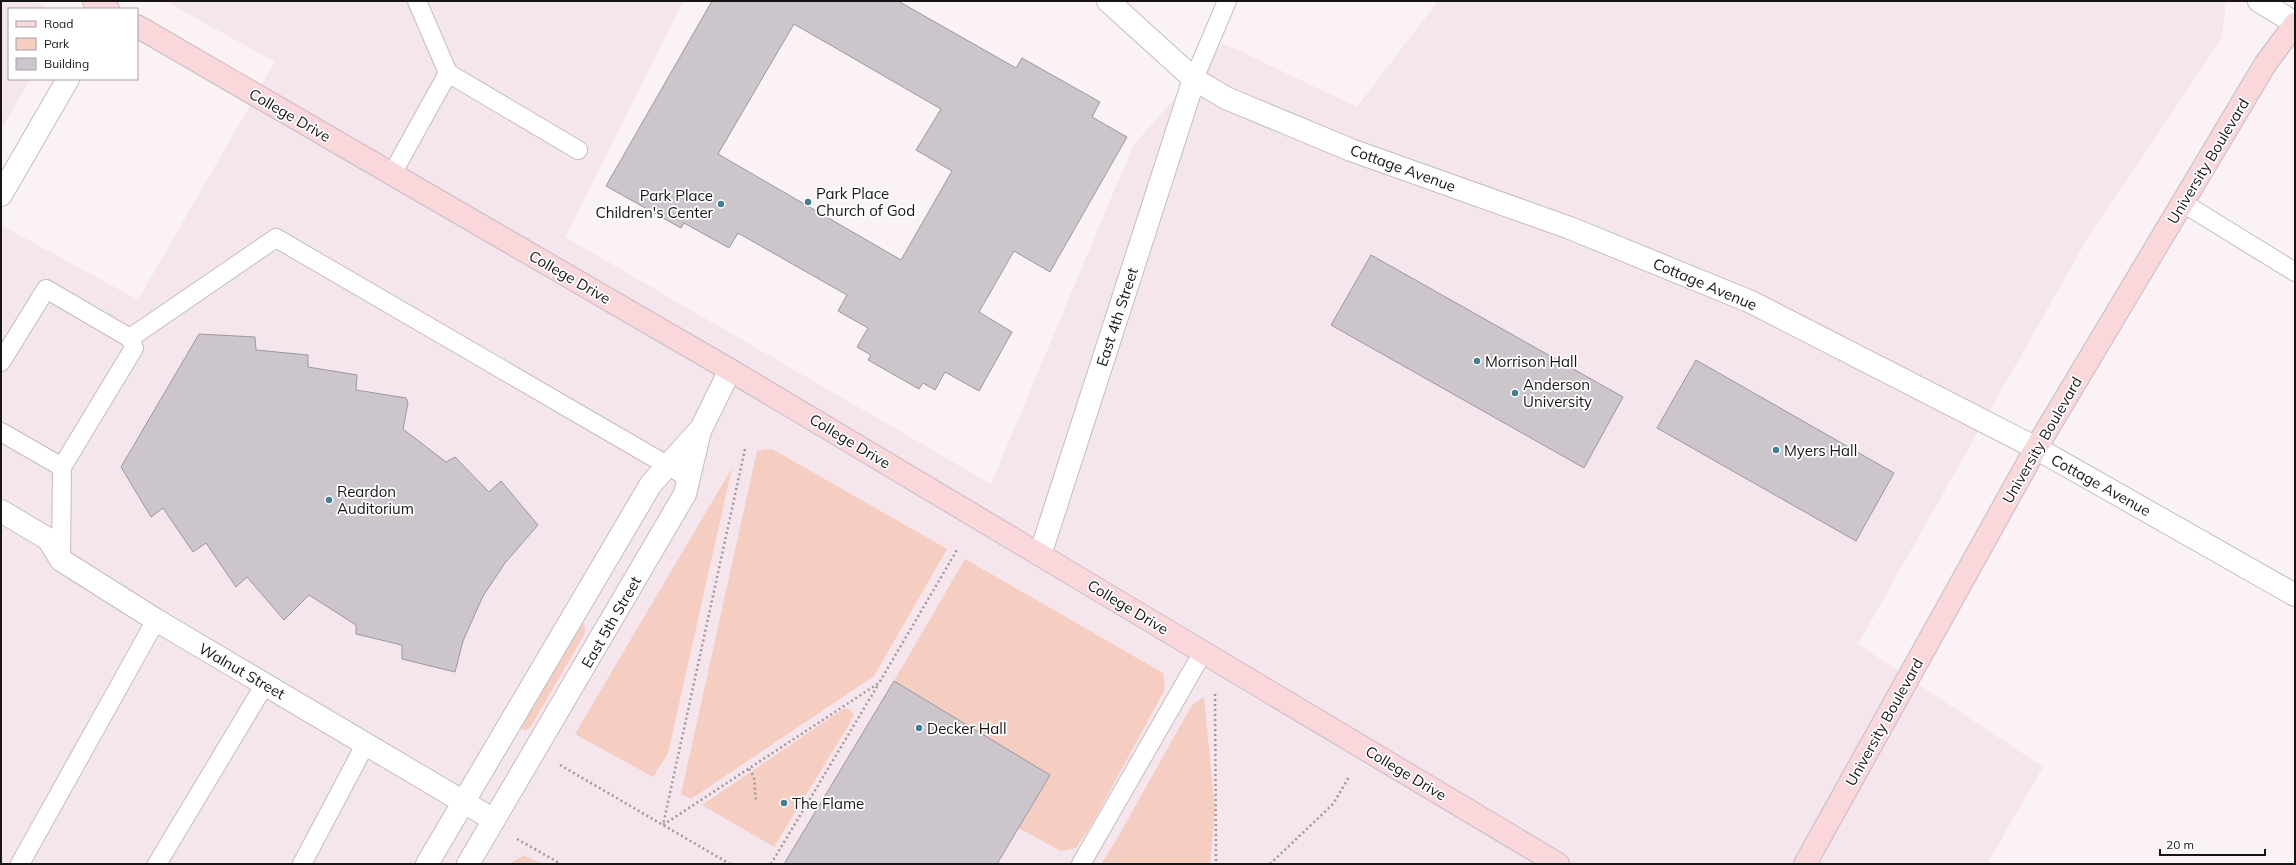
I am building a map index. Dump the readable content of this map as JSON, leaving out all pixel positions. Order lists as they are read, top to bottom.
{
  "streets": {
    "street": [
      "College Drive",
      "University Boulevard",
      "Cottage Avenue",
      "East 4th Street",
      "East 5th Street",
      "Walnut Street"
    ]
  },
  "crossings": [
    ["College Drive", "East 4th Street"],
    ["College Drive", "East 5th Street"],
    ["University Boulevard", "Cottage Avenue"],
    ["Cottage Avenue", "East 4th Street"],
    ["East 5th Street", "Walnut Street"]
  ],
  "places": [
    "Park Place Church of God",
    "Park Place Children's Center",
    "Morrison Hall",
    "Anderson University",
    "Myers Hall",
    "Reardon Auditorium",
    "Decker Hall",
    "The Flame"
  ],
  "legend": ["Road", "Park", "Building"],
  "scale_bar": "20 m"
}
